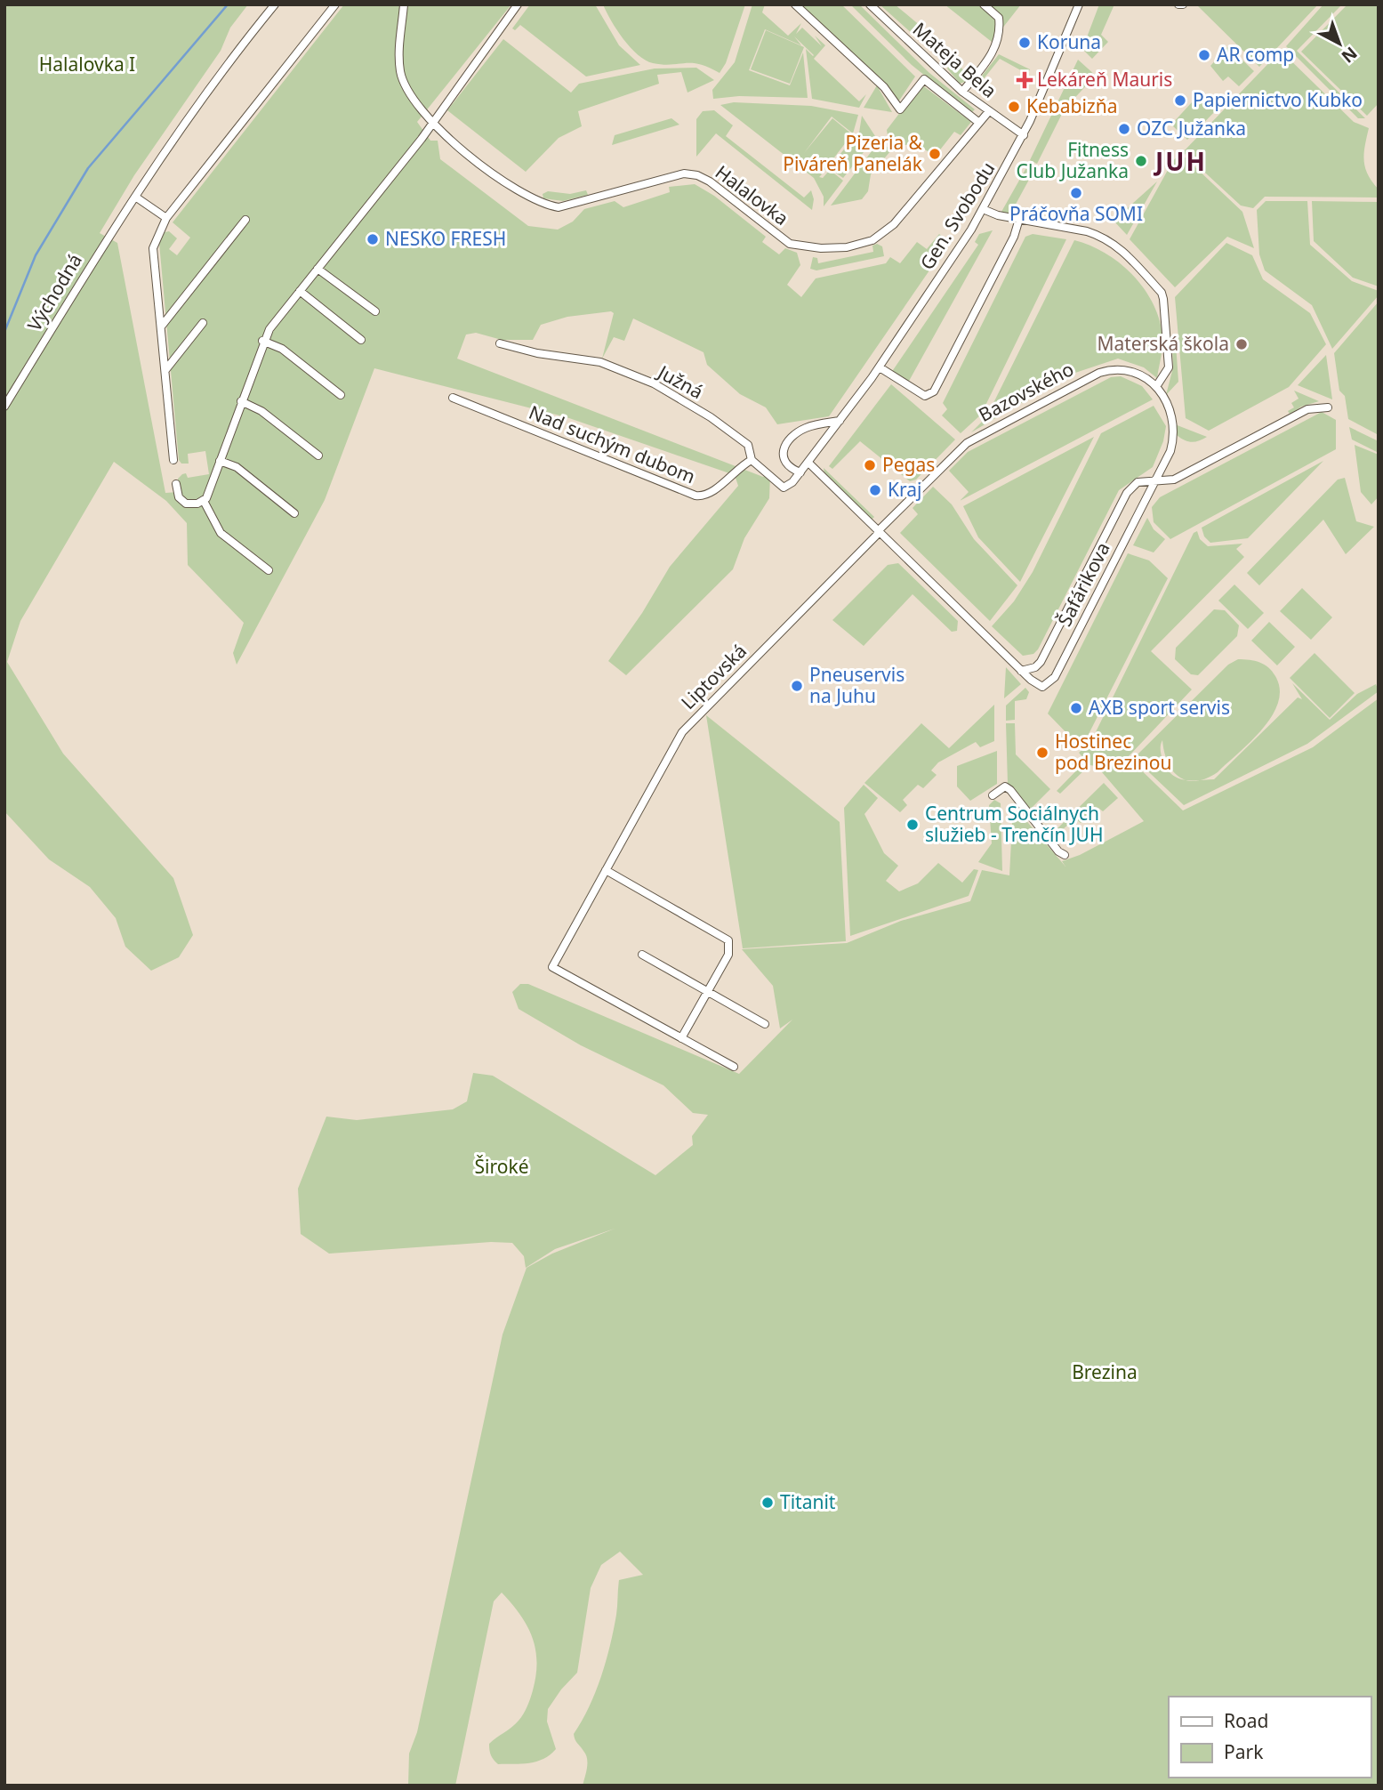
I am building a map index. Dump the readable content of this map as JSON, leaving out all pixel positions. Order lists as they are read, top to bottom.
{
  "streets": {
    "street": [
      "Mateja Bela",
      "Halalovka",
      "Gen. Svobodu",
      "Východná",
      "Južná",
      "Bazovského",
      "Nad suchým dubom",
      "Šafárikova",
      "Liptovská"
    ]
  },
  "crossings": [
    ["Mateja Bela", "Halalovka"],
    ["Mateja Bela", "Gen. Svobodu"],
    ["Gen. Svobodu", "Južná"],
    ["Južná", "Nad suchým dubom"],
    ["Bazovského", "Liptovská"]
  ],
  "districts": ["JUH"],
  "parks": ["Halalovka I", "Široké", "Brezina"],
  "places": {
    "other": [
      "Koruna",
      "AR comp",
      "Papiernictvo Kubko",
      "Kebabizňa",
      "OZC Južanka",
      "Pizeria & Piváreň Panelák",
      "Fitness Club Južanka",
      "Práčovňa SOMI",
      "NESKO FRESH",
      "Materská škola",
      "Pegas",
      "Kraj",
      "Pneuservis na Juhu",
      "AXB sport servis",
      "Hostinec pod Brezinou",
      "Centrum Sociálnych služieb - Trenčín JUH",
      "Titanit"
    ],
    "health": ["Lekáreň Mauris"]
  },
  "legend": ["Road", "Park"],
  "north": "bottom right"
}
